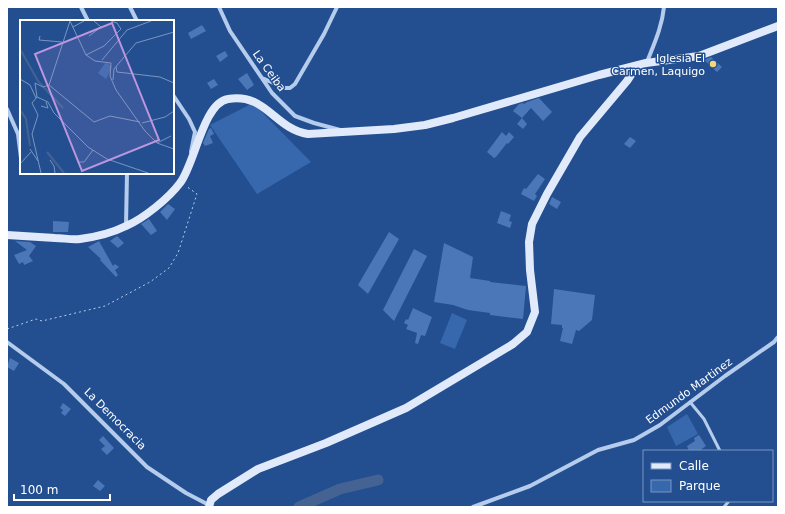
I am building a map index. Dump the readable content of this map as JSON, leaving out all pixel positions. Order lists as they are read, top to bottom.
{
  "streets": {
    "street": ["La Ceiba", "Edmundo Martinez", "La Democracia"]
  },
  "places": ["Iglesia El Carmen, Laquigo"],
  "legend": ["Calle", "Parque"],
  "scale_bar": "100 m"
}
